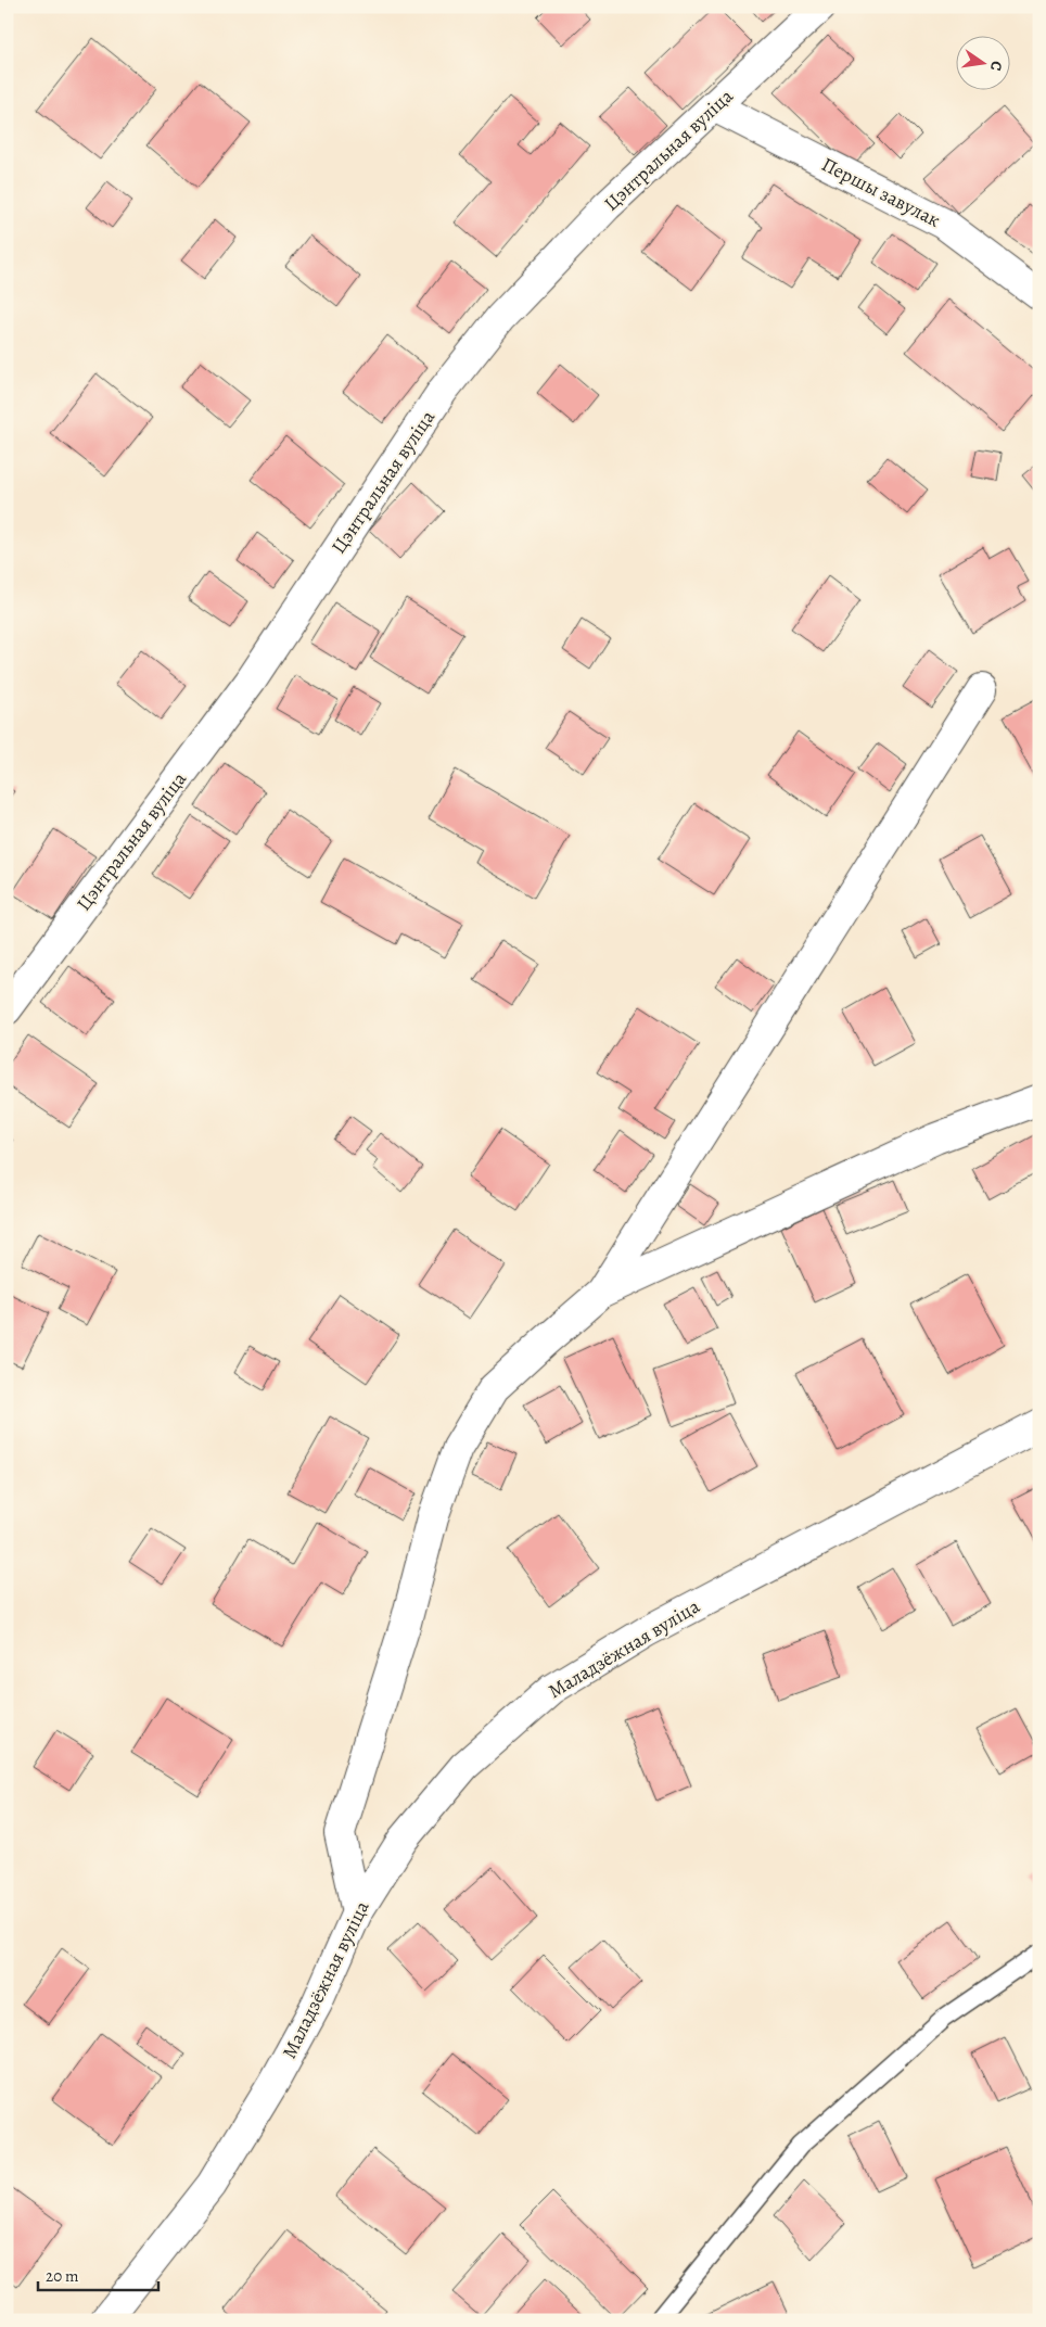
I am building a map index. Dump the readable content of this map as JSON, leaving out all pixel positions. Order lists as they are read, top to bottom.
{
  "streets": {
    "street": ["Цэнтральная вуліца", "Першы завулак", "Маладзёжная вуліца"]
  },
  "crossings": [
    ["Цэнтральная вуліца", "Першы завулак"]
  ],
  "scale_bar": "20 m",
  "north": "right"
}
